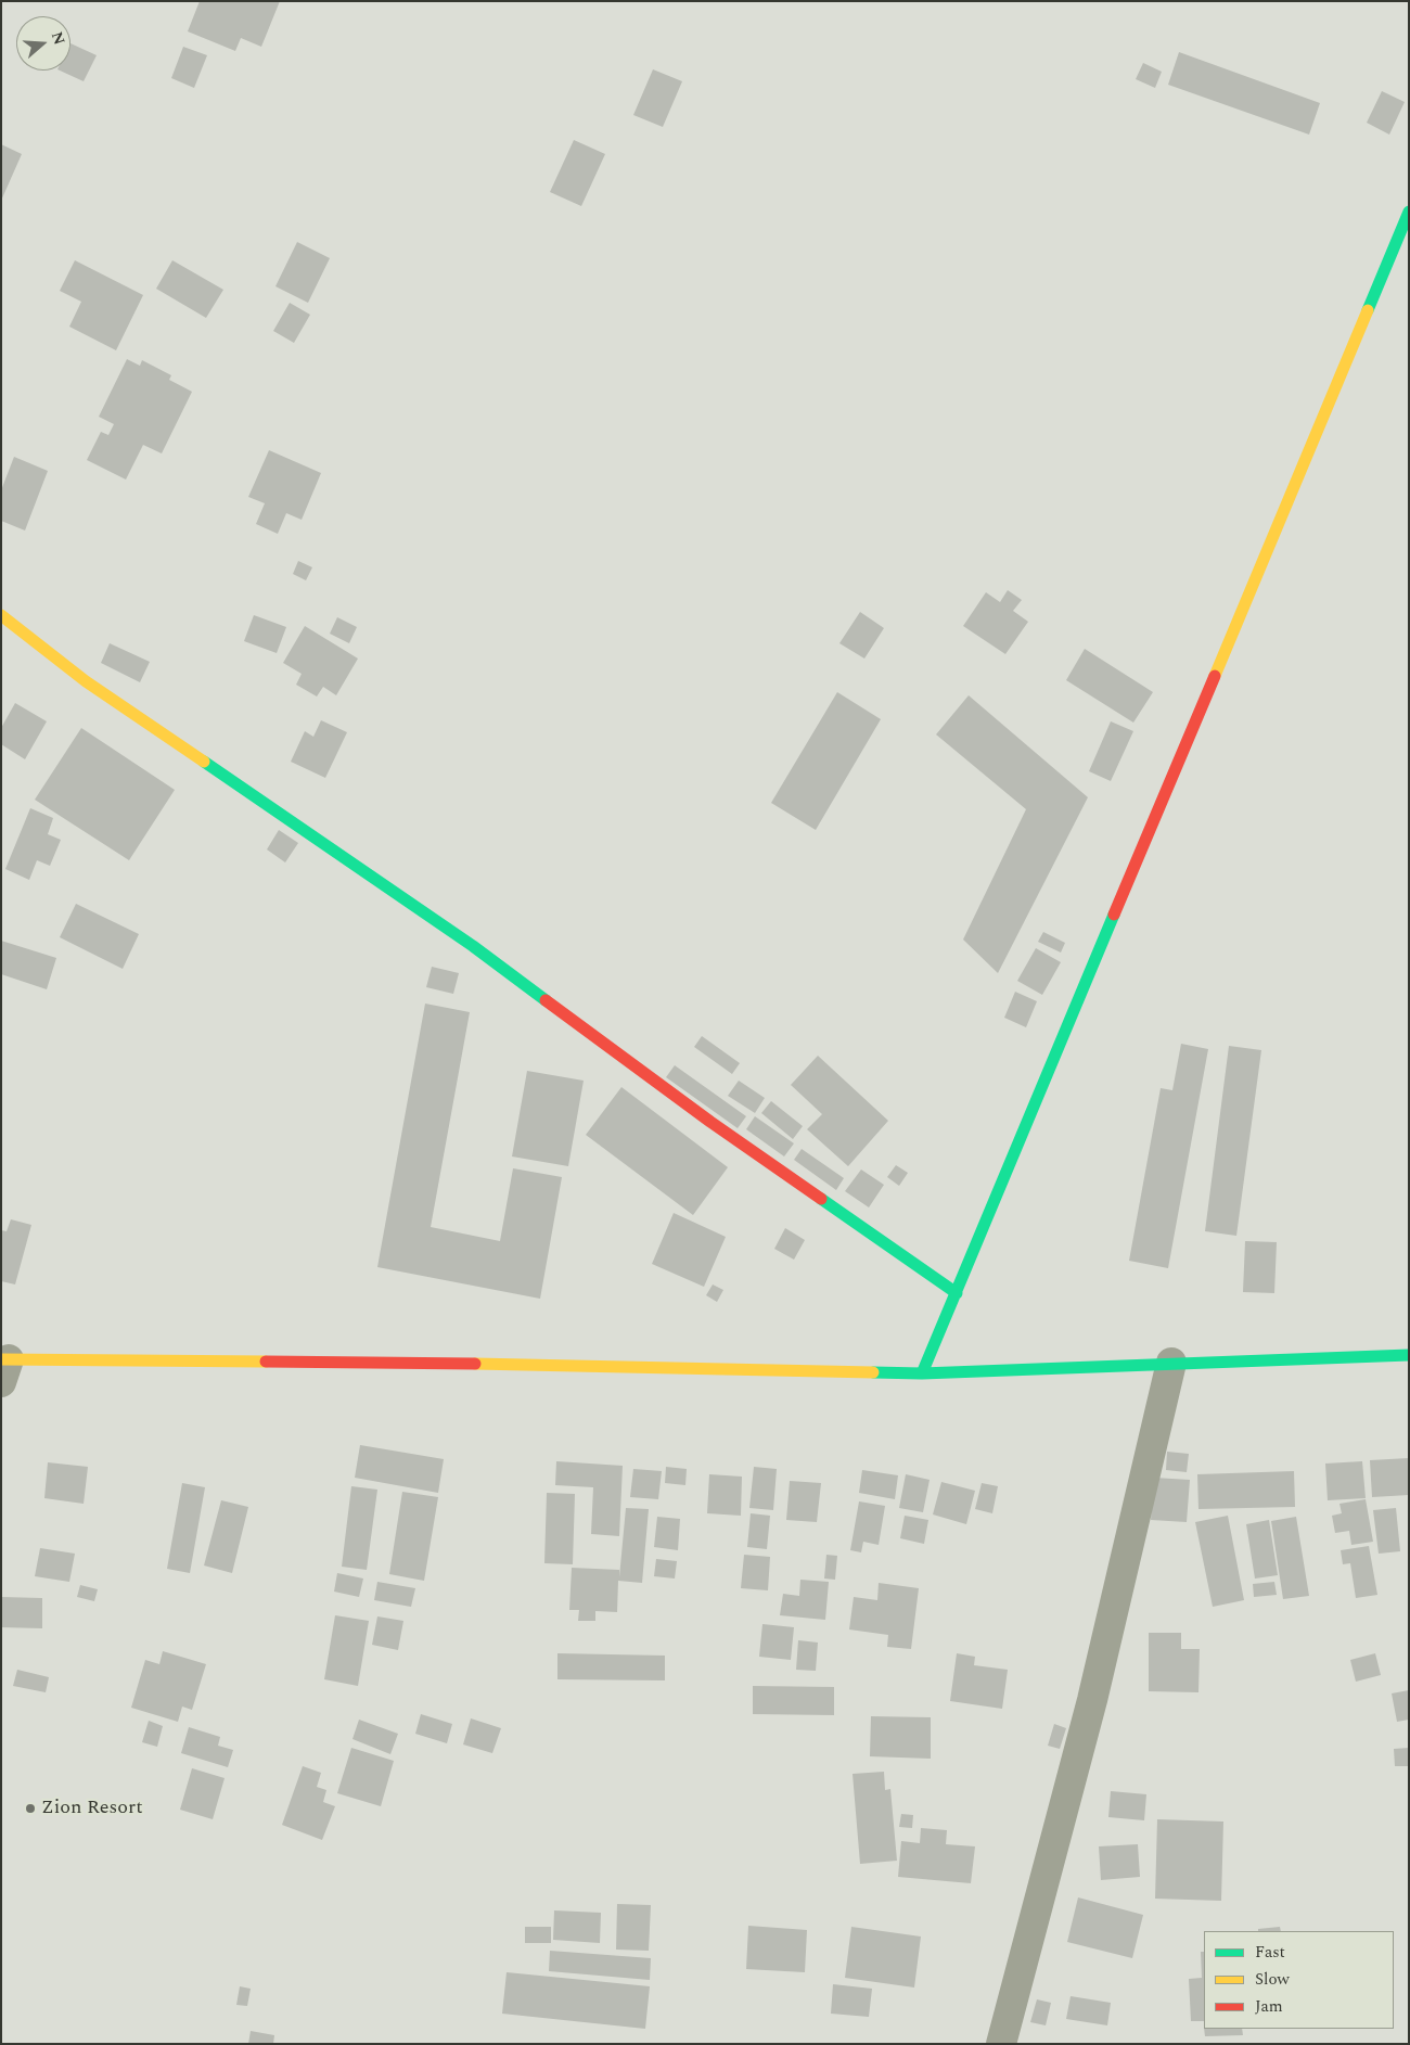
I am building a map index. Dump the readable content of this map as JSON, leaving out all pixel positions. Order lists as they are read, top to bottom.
{
  "places": ["Zion Resort"],
  "legend": ["Fast", "Slow", "Jam"],
  "north": "right"
}
